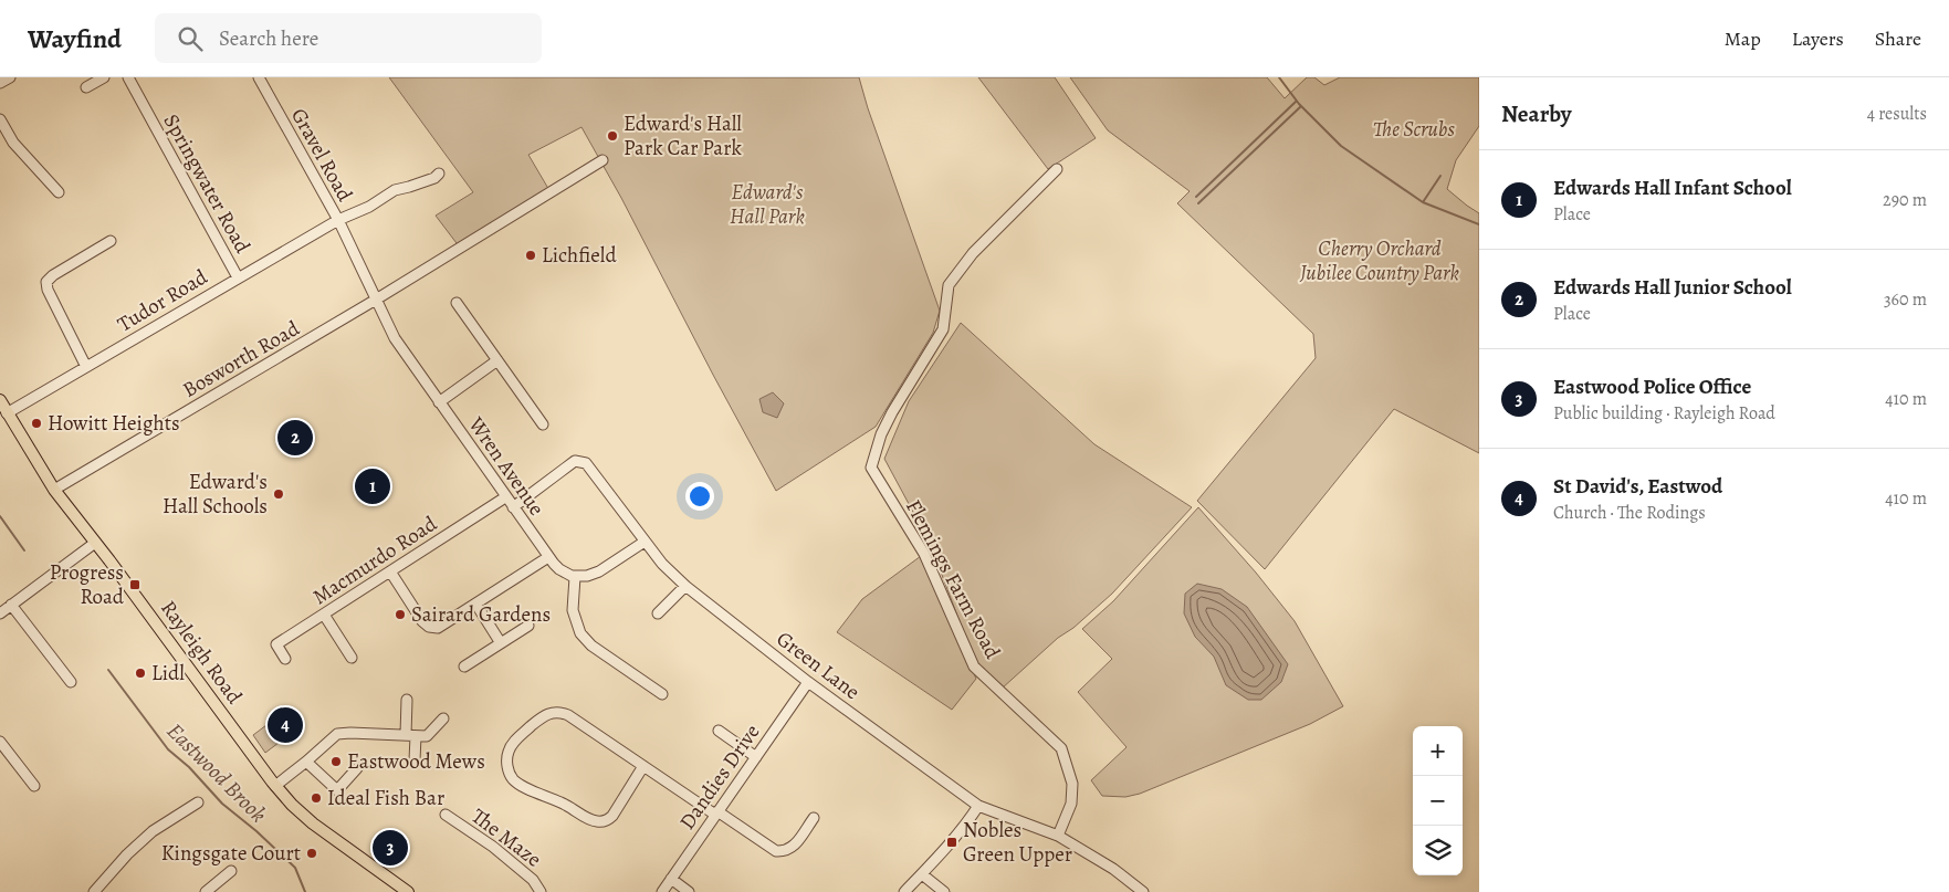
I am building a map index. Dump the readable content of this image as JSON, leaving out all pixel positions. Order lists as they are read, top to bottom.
{
  "streets": {
    "main road": ["Rayleigh Road"],
    "street": [
      "Gravel Road",
      "Springwater Road",
      "Tudor Road",
      "Bosworth Road",
      "Wren Avenue",
      "Macmurdo Road",
      "Flemings Farm Road",
      "Green Lane",
      "Dandies Drive",
      "The Maze"
    ]
  },
  "crossings": [
    ["Gravel Road", "Tudor Road"],
    ["Gravel Road", "Bosworth Road"],
    ["Gravel Road", "Wren Avenue"],
    ["Springwater Road", "Tudor Road"],
    ["Tudor Road", "Rayleigh Road"],
    ["Bosworth Road", "Wren Avenue"],
    ["Bosworth Road", "Rayleigh Road"],
    ["Wren Avenue", "Macmurdo Road"],
    ["Wren Avenue", "Green Lane"],
    ["Flemings Farm Road", "Green Lane"],
    ["Green Lane", "Dandies Drive"]
  ],
  "water": ["Eastwood Brook"],
  "parks": ["The Scrubs", "Edward's Hall Park", "Cherry Orchard Jubilee Country Park"],
  "places": {
    "other": [
      "Edward's Hall Park Car Park",
      "Lichfield",
      "Howitt Heights",
      "Edward's Hall Schools",
      "Sairard Gardens",
      "Lidl",
      "Eastwood Mews",
      "Ideal Fish Bar",
      "Kingsgate Court"
    ],
    "transit": ["Progress Road", "Nobles Green Upper"]
  },
  "page": {
    "header": "Wayfind",
    "search": "Search here",
    "nav": ["Map", "Layers", "Share"],
    "heading": ["Nearby", "4 results"],
    "list": [
      {
        "mark": "1",
        "name": "Edwards Hall Infant School",
        "note": "Place",
        "value": "290 m"
      },
      {
        "mark": "2",
        "name": "Edwards Hall Junior School",
        "note": "Place",
        "value": "360 m"
      },
      {
        "mark": "3",
        "name": "Eastwood Police Office",
        "note": "Public building · Rayleigh Road",
        "value": "410 m"
      },
      {
        "mark": "4",
        "name": "St David's, Eastwod",
        "note": "Church · The Rodings",
        "value": "410 m"
      }
    ],
    "pins": [
      "2",
      "1",
      "4",
      "3"
    ],
    "map_buttons": ["+", "−"]
  }
}
